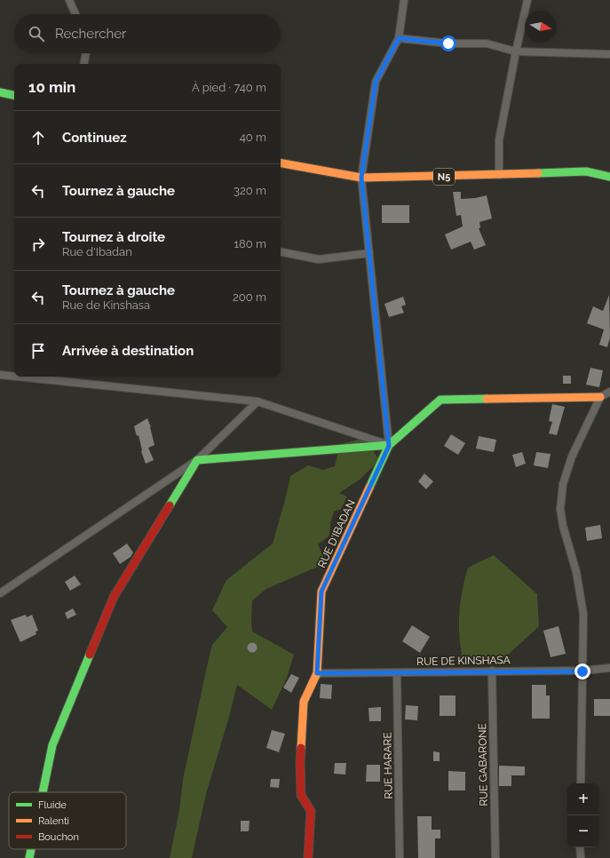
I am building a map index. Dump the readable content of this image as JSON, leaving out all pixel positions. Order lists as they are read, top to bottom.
{
  "streets": {
    "main road": ["N5", "RUE D'IBADAN"],
    "street": ["RUE DE KINSHASA", "RUE GABARONE", "RUE HARARE"]
  },
  "crossings": [
    ["RUE D'IBADAN", "RUE DE KINSHASA"],
    ["RUE DE KINSHASA", "RUE GABARONE"],
    ["RUE DE KINSHASA", "RUE HARARE"]
  ],
  "legend": ["Fluide", "Ralenti", "Bouchon"],
  "north": "right",
  "page": {
    "search": "Rechercher",
    "heading": ["10 min", "À pied · 740 m"],
    "list": [
      ["Continuez", "40 m"],
      ["Tournez à gauche", "320 m"],
      ["Tournez à droite", "Rue d'Ibadan", "180 m"],
      ["Tournez à gauche", "Rue de Kinshasa", "200 m"],
      "Arrivée à destination"
    ],
    "map_buttons": ["+", "−"]
  }
}
